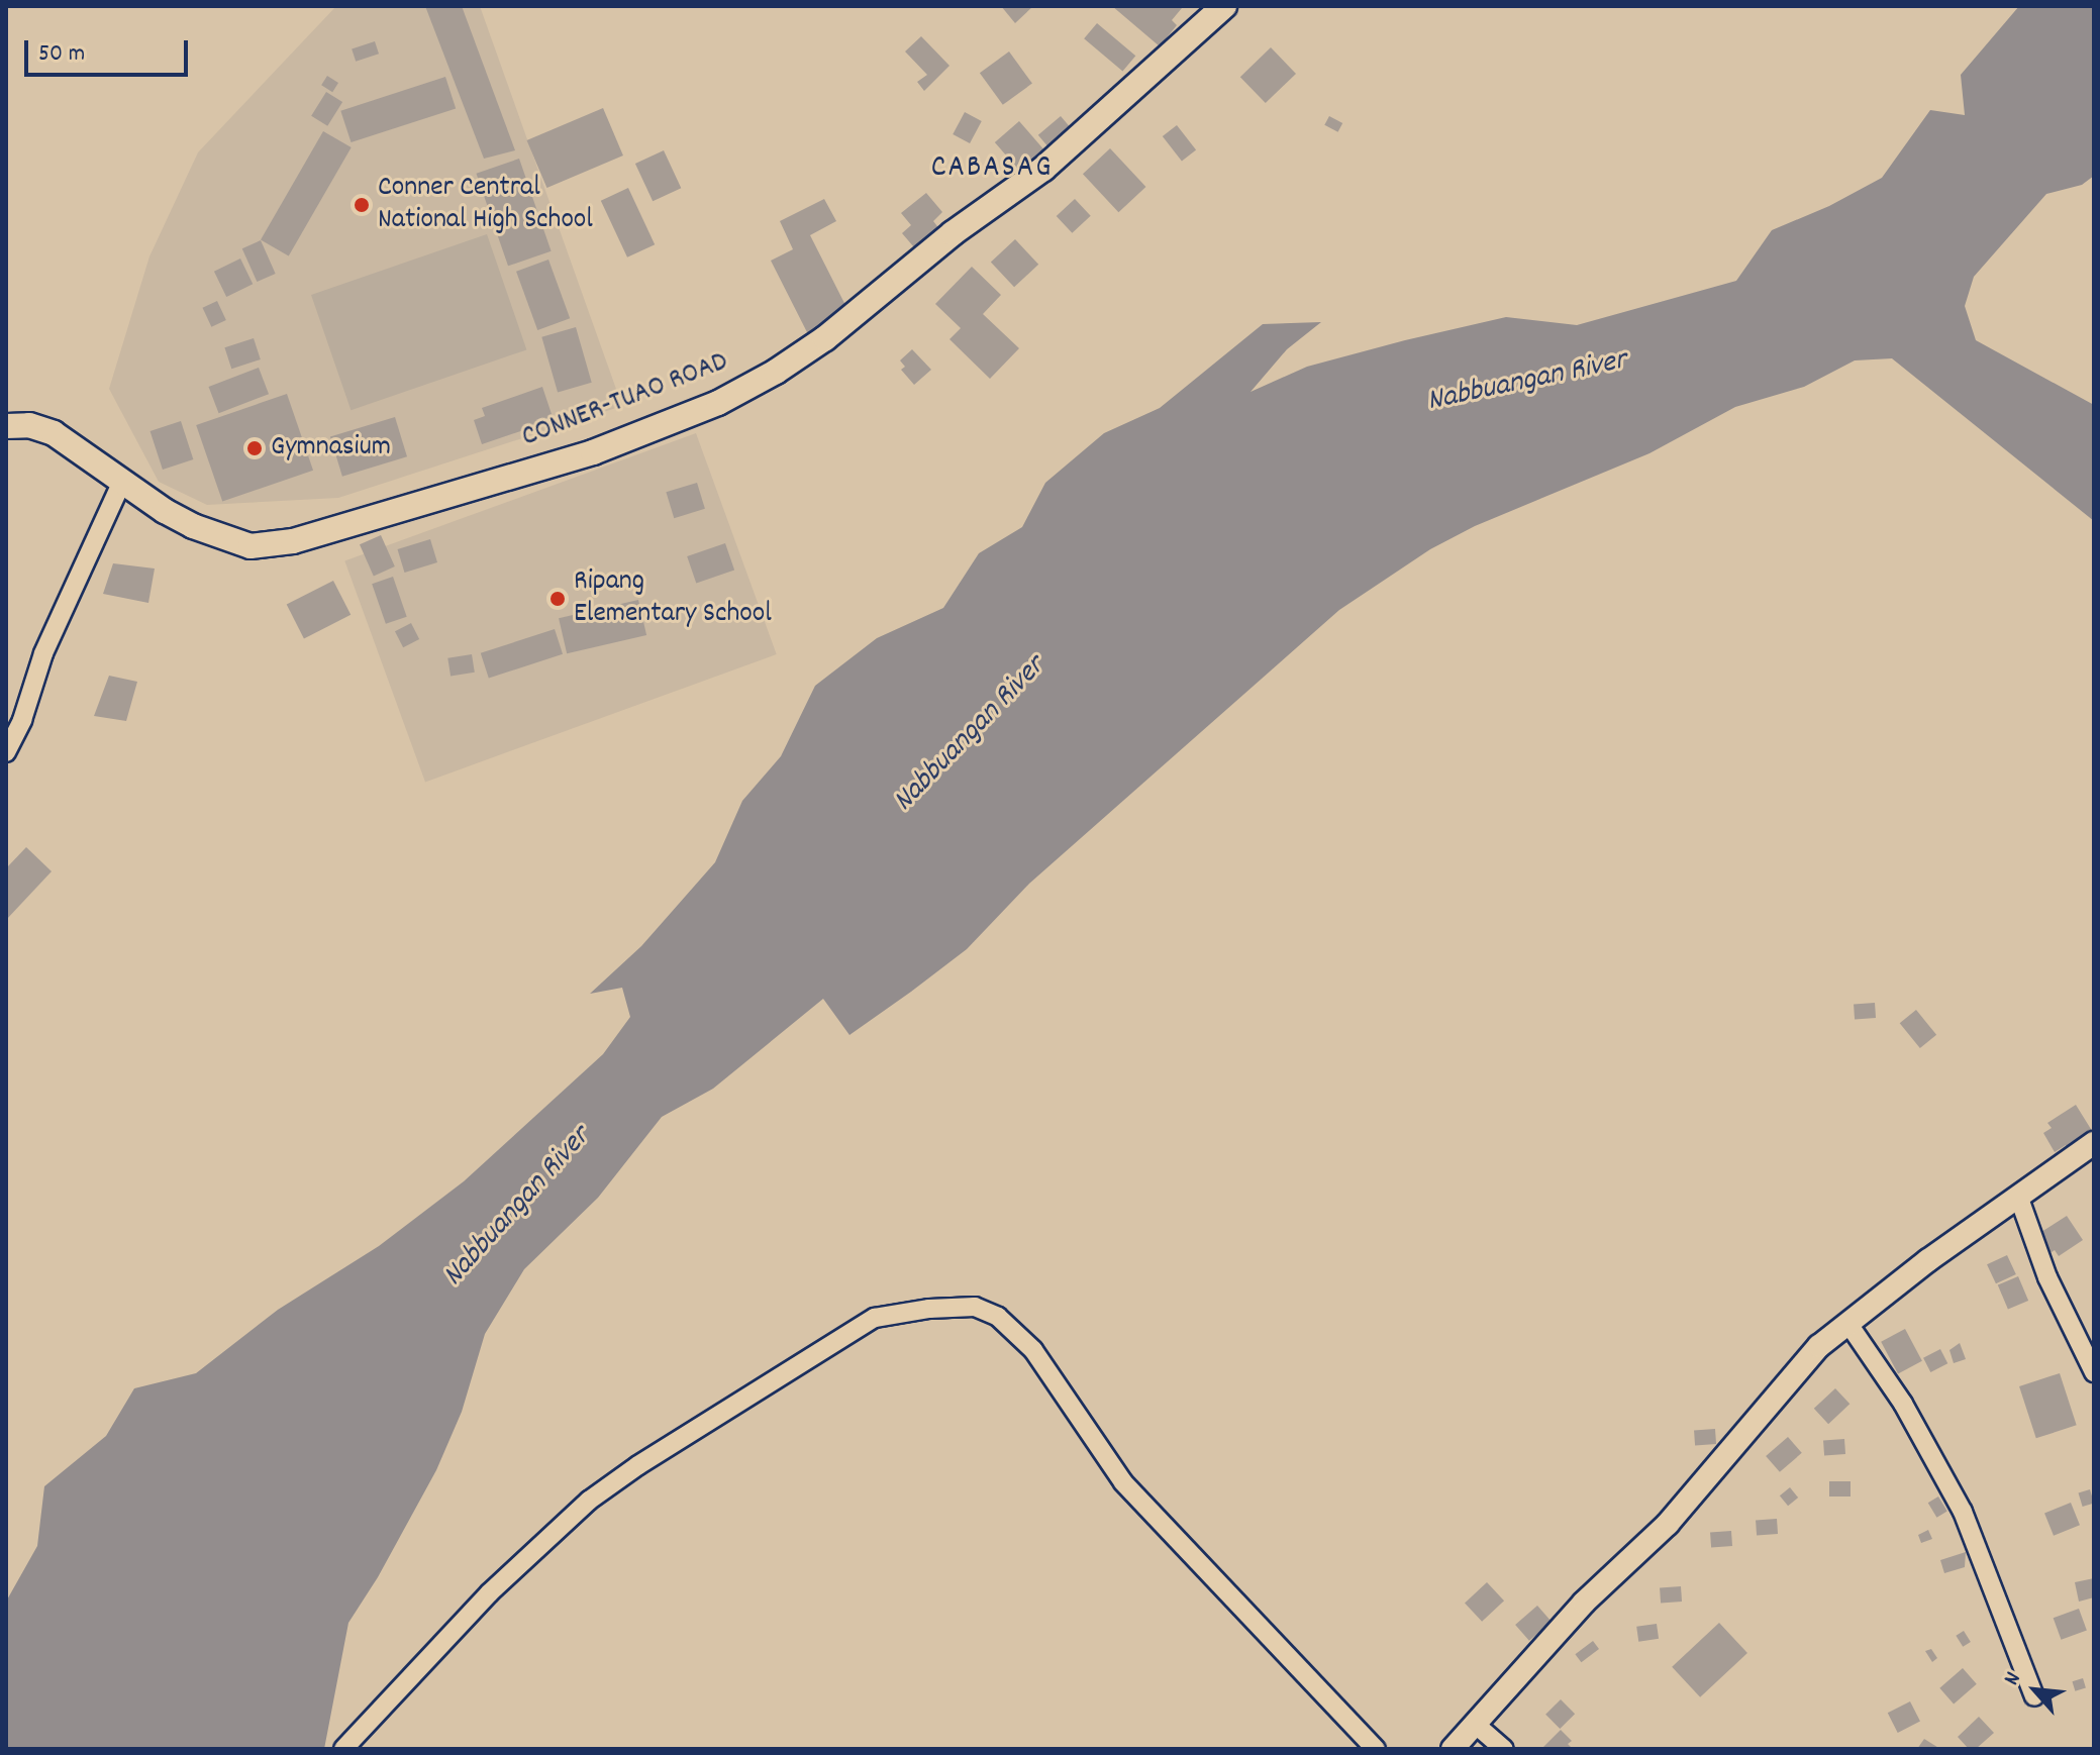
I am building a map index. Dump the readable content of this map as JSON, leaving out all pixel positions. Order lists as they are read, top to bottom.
{
  "streets": {
    "main road": ["CONNER-TUAO ROAD"]
  },
  "districts": ["CABASAG"],
  "water": ["Nabbuangan River"],
  "places": ["Conner Central National High School", "Gymnasium", "Ripang Elementary School"],
  "scale_bar": "50 m",
  "north": "top left"
}
